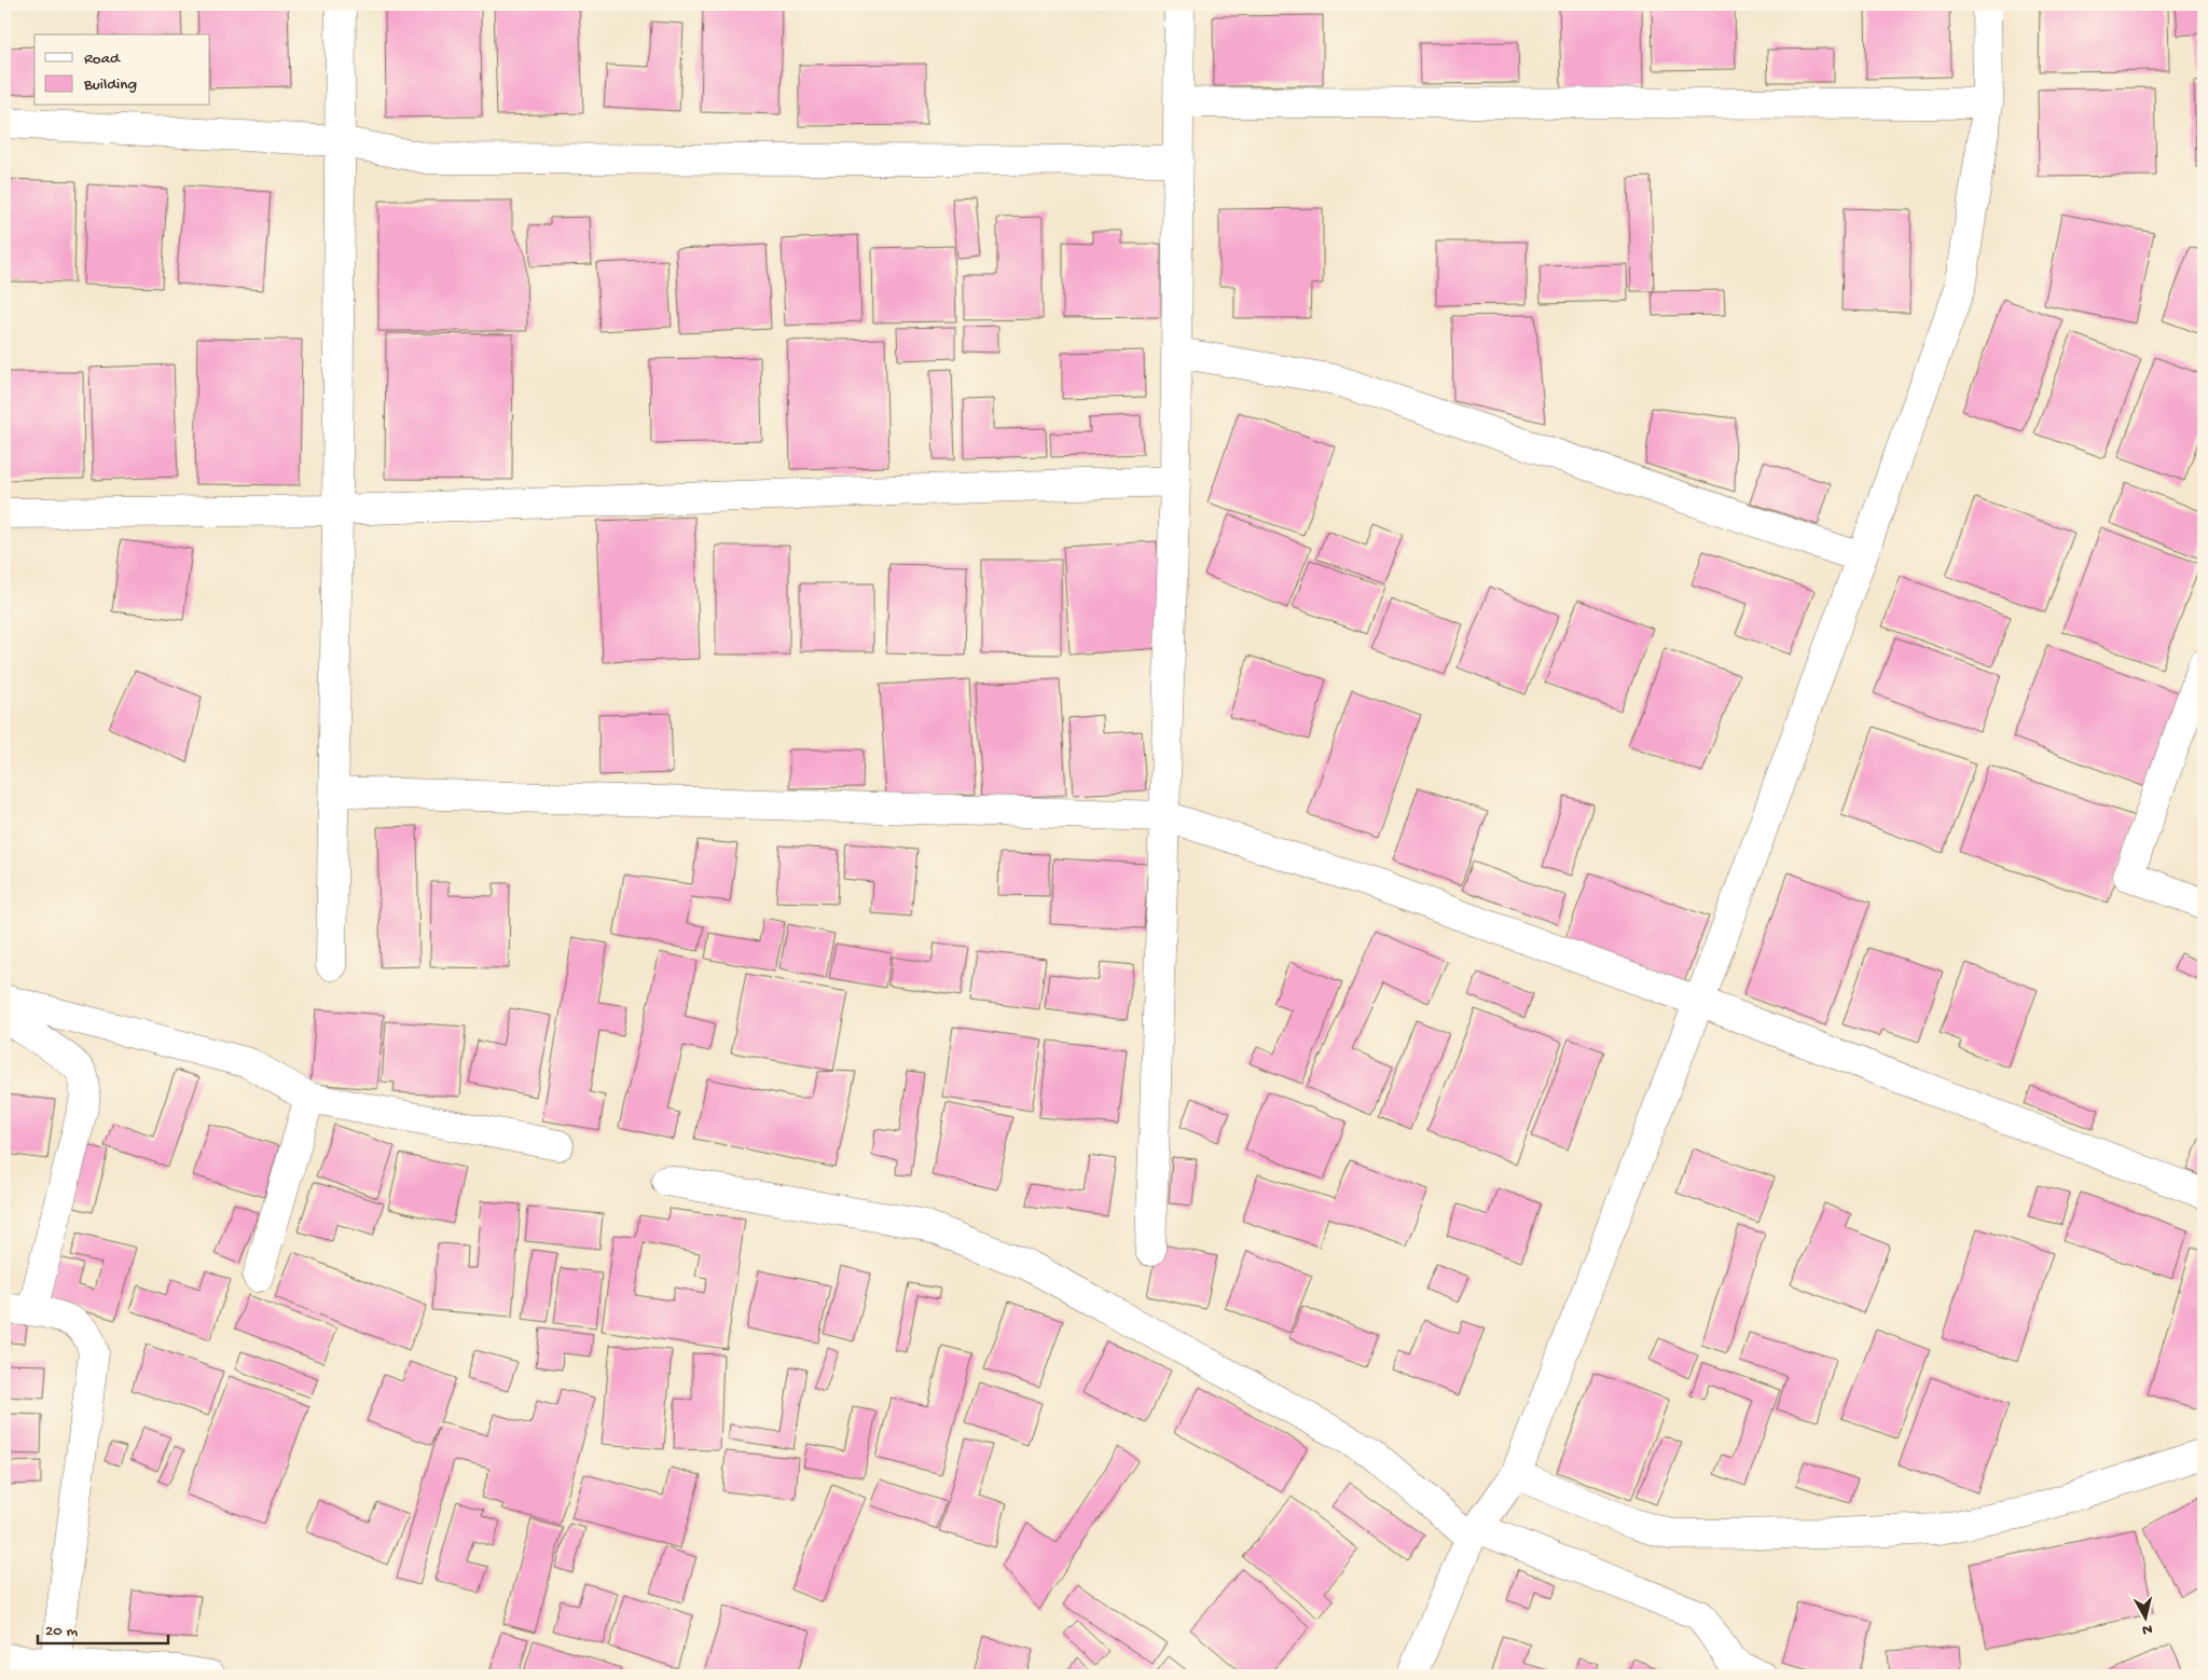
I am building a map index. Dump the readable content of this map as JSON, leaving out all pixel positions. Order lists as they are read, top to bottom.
{
  "legend": ["Road", "Building"],
  "scale_bar": "20 m",
  "north": "bottom"
}
